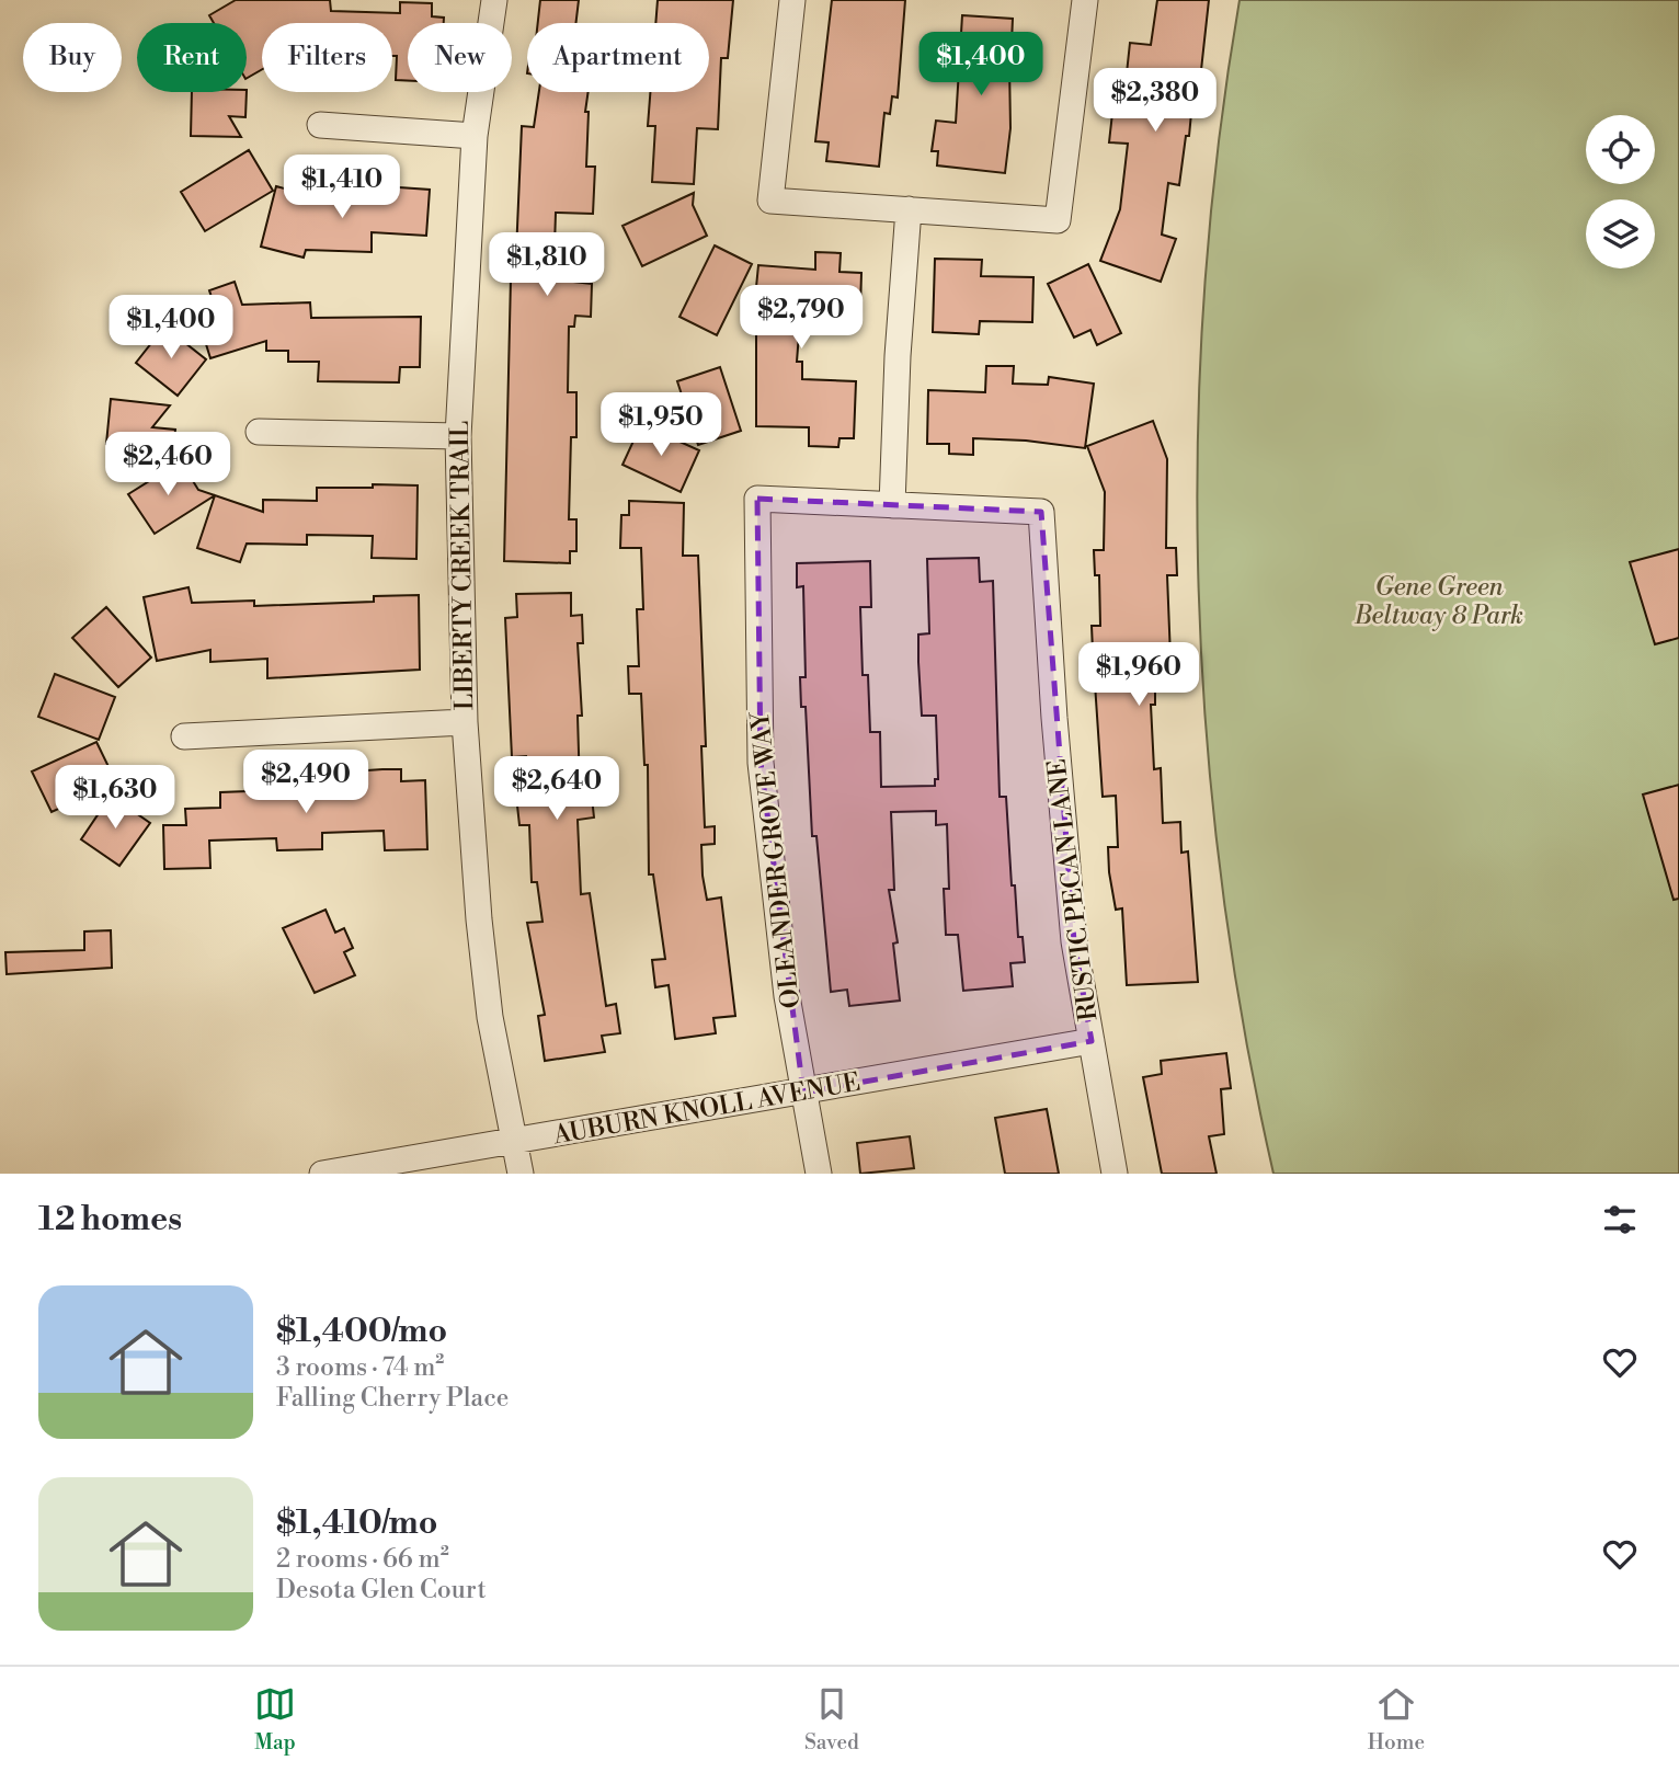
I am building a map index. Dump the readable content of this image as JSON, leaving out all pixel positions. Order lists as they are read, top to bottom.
{
  "streets": {
    "street": [
      "LIBERTY CREEK TRAIL",
      "OLEANDER GROVE WAY",
      "RUSTIC PECAN LANE",
      "AUBURN KNOLL AVENUE"
    ]
  },
  "crossings": [
    ["LIBERTY CREEK TRAIL", "AUBURN KNOLL AVENUE"],
    ["OLEANDER GROVE WAY", "RUSTIC PECAN LANE"],
    ["OLEANDER GROVE WAY", "AUBURN KNOLL AVENUE"],
    ["RUSTIC PECAN LANE", "AUBURN KNOLL AVENUE"]
  ],
  "parks": ["Gene Green Beltway 8 Park"],
  "page": {
    "chip": [
      "Buy",
      "Rent",
      "Filters",
      "New",
      "Apartment"
    ],
    "price": [
      "$1,400",
      "$2,380",
      "$1,410",
      "$1,810",
      "$2,790",
      "$1,400",
      "$1,950",
      "$2,460",
      "$1,960",
      "$2,490",
      "$2,640",
      "$1,630"
    ],
    "heading": "12 homes",
    "list": [
      {
        "name": "$1,400/mo",
        "note": "3 rooms · 74 m² · Falling Cherry Place"
      },
      {
        "name": "$1,410/mo",
        "note": "2 rooms · 66 m² · Desota Glen Court"
      }
    ],
    "tabs": ["Map", "Saved", "Home"]
  }
}
